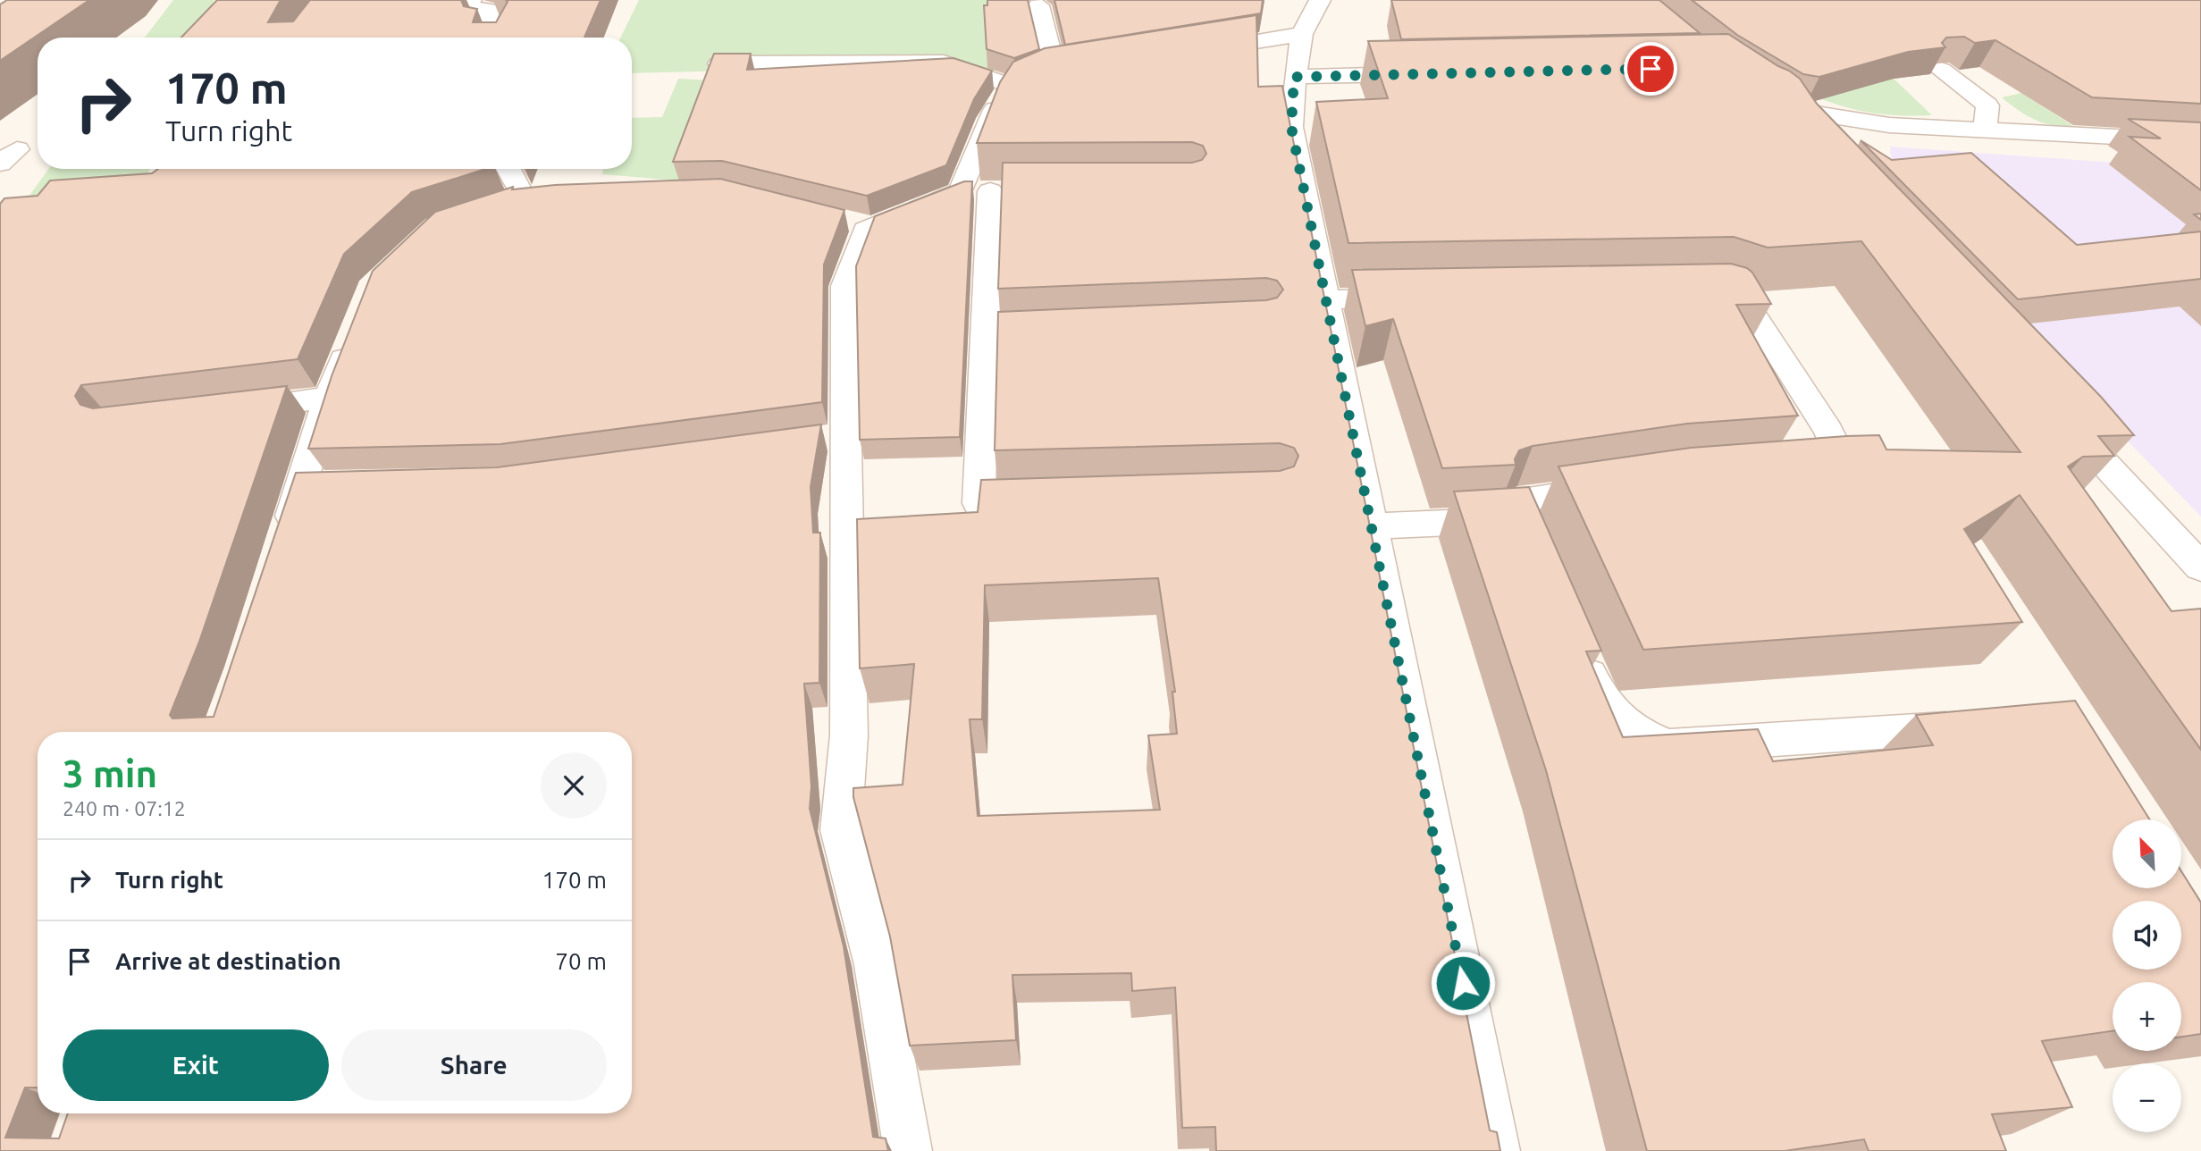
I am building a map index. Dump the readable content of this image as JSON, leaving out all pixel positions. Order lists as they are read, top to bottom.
{
  "north": "top left",
  "page": {
    "turn": ["170 m", "Turn right"],
    "heading": ["3 min", "240 m · 07:12"],
    "map_buttons": ["+", "−"],
    "list": [
      {
        "name": "Turn right",
        "value": "170 m"
      },
      {
        "name": "Arrive at destination",
        "value": "70 m"
      }
    ],
    "buttons": ["Exit", "Share"]
  }
}
